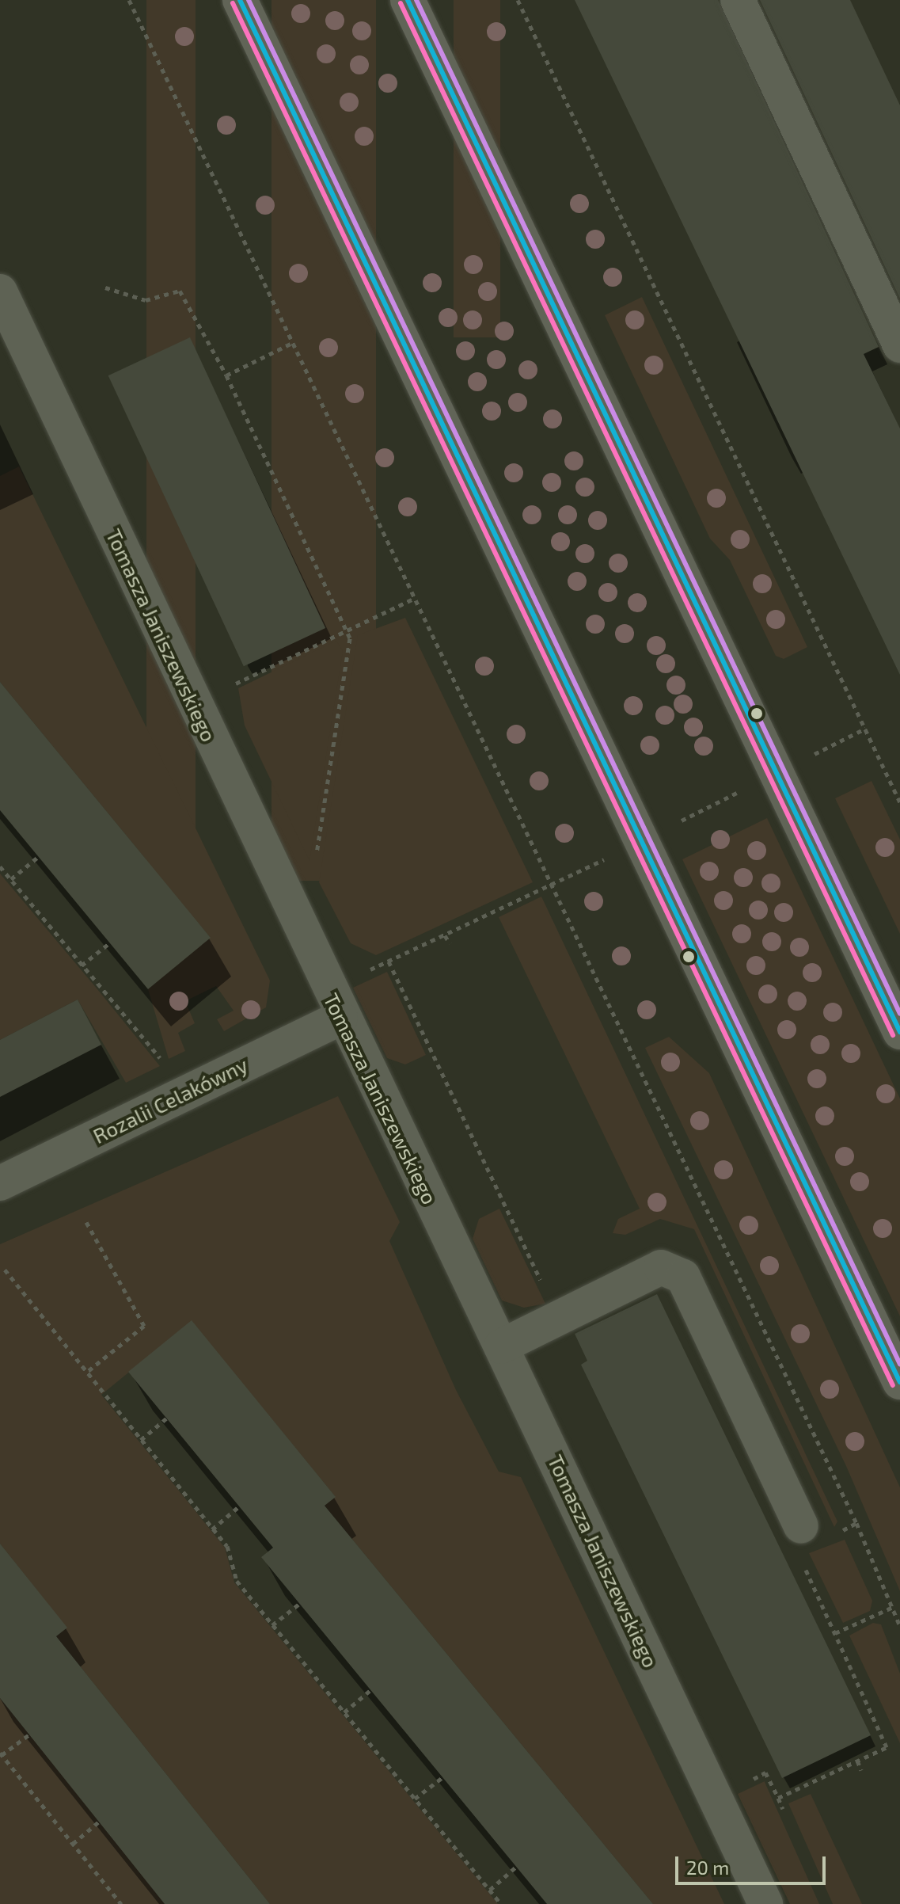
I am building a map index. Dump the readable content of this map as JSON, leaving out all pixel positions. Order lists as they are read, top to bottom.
{
  "streets": {
    "street": ["Tomasza Janiszewskiego", "Rozalii Celakówny"]
  },
  "crossings": [
    ["Tomasza Janiszewskiego", "Rozalii Celakówny"]
  ],
  "scale_bar": "20 m"
}
